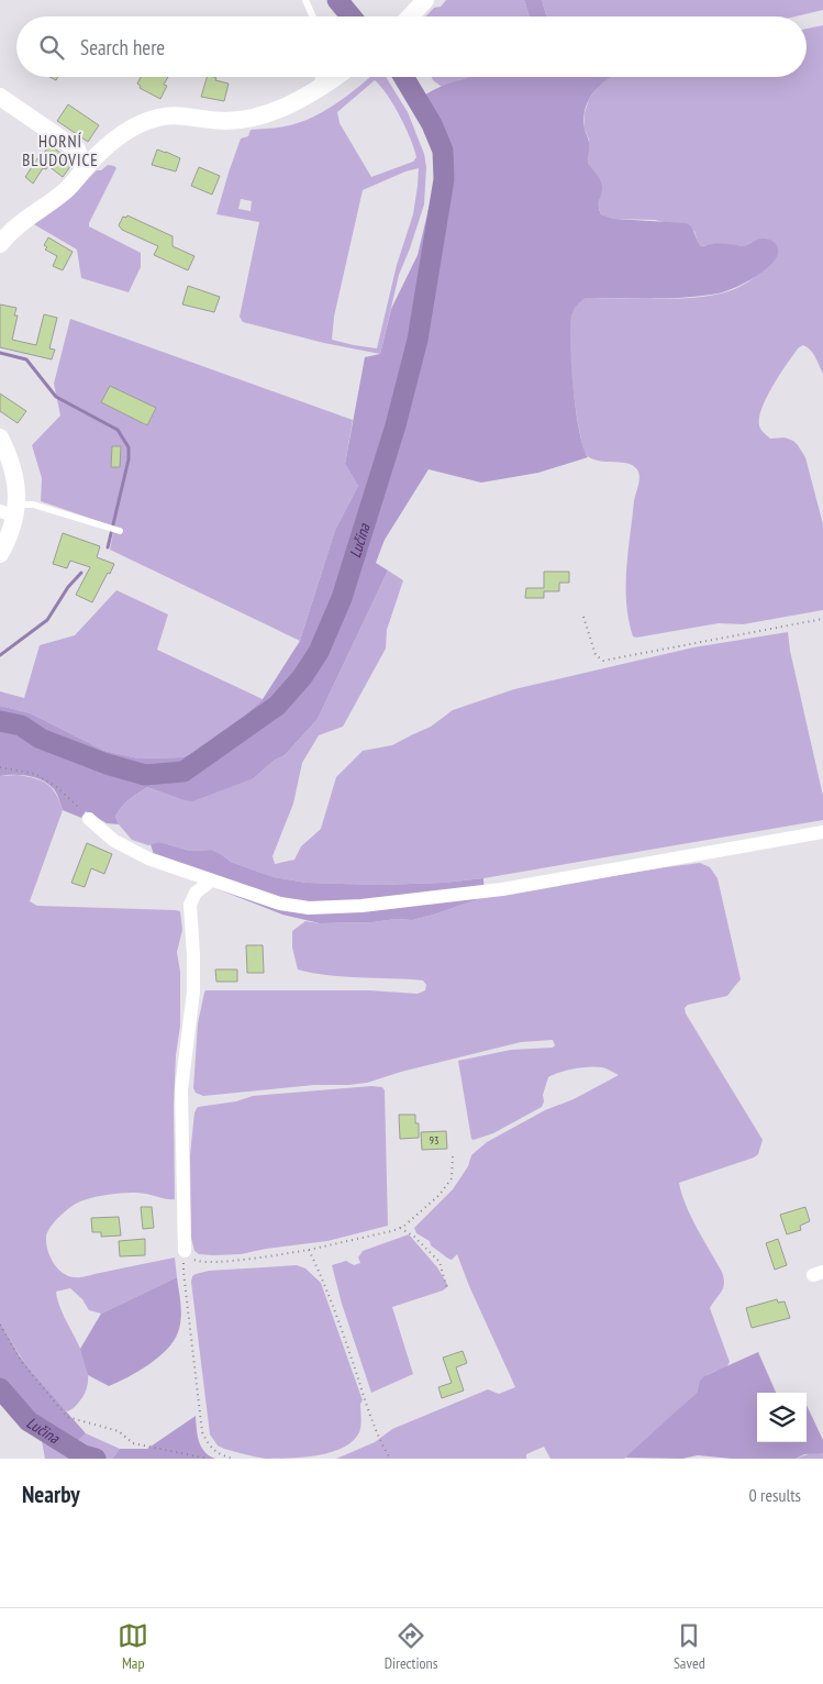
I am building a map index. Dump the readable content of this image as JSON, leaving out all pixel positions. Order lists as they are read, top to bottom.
{
  "districts": ["HORNÍ BLUDOVICE"],
  "water": ["Lučina"],
  "house_numbers": ["93"],
  "page": {
    "search": "Search here",
    "heading": ["Nearby", "0 results"],
    "nav": ["Map", "Directions", "Saved"]
  }
}
